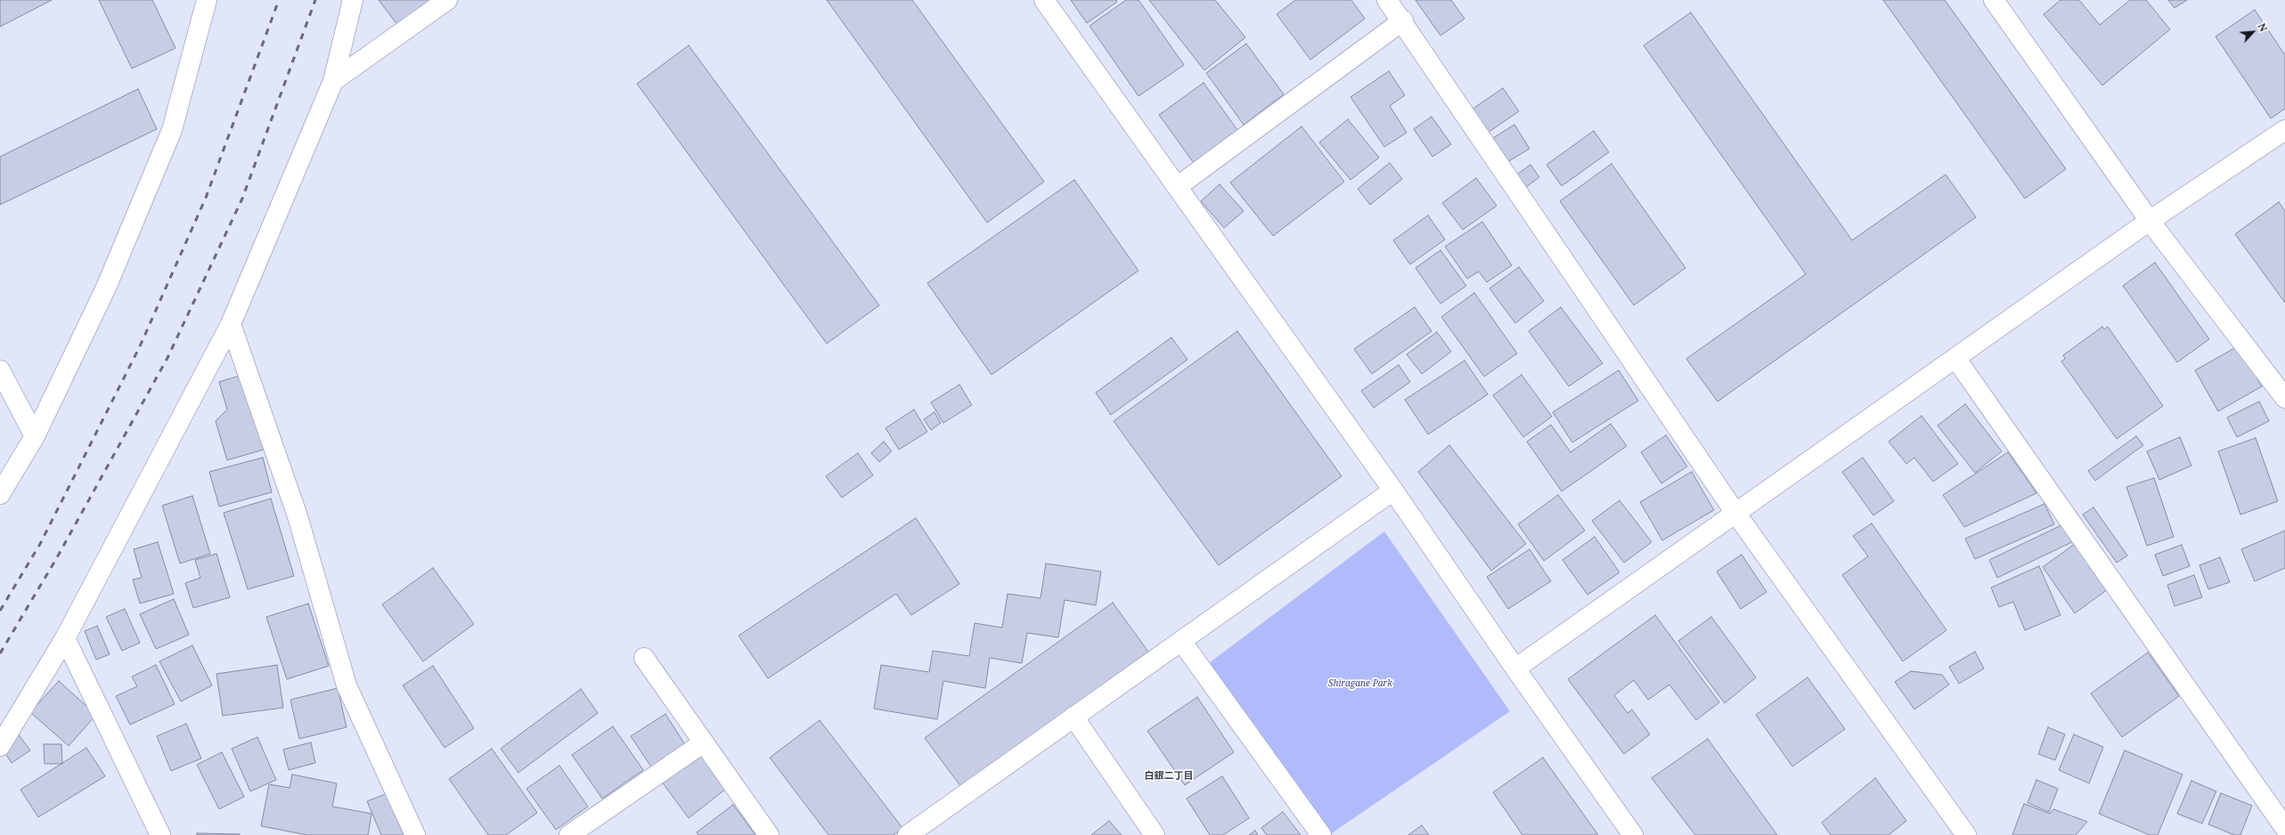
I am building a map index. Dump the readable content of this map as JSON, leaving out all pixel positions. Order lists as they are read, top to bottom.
{
  "districts": ["白銀二丁目"],
  "parks": ["Shiragane Park"],
  "north": "top right"
}
